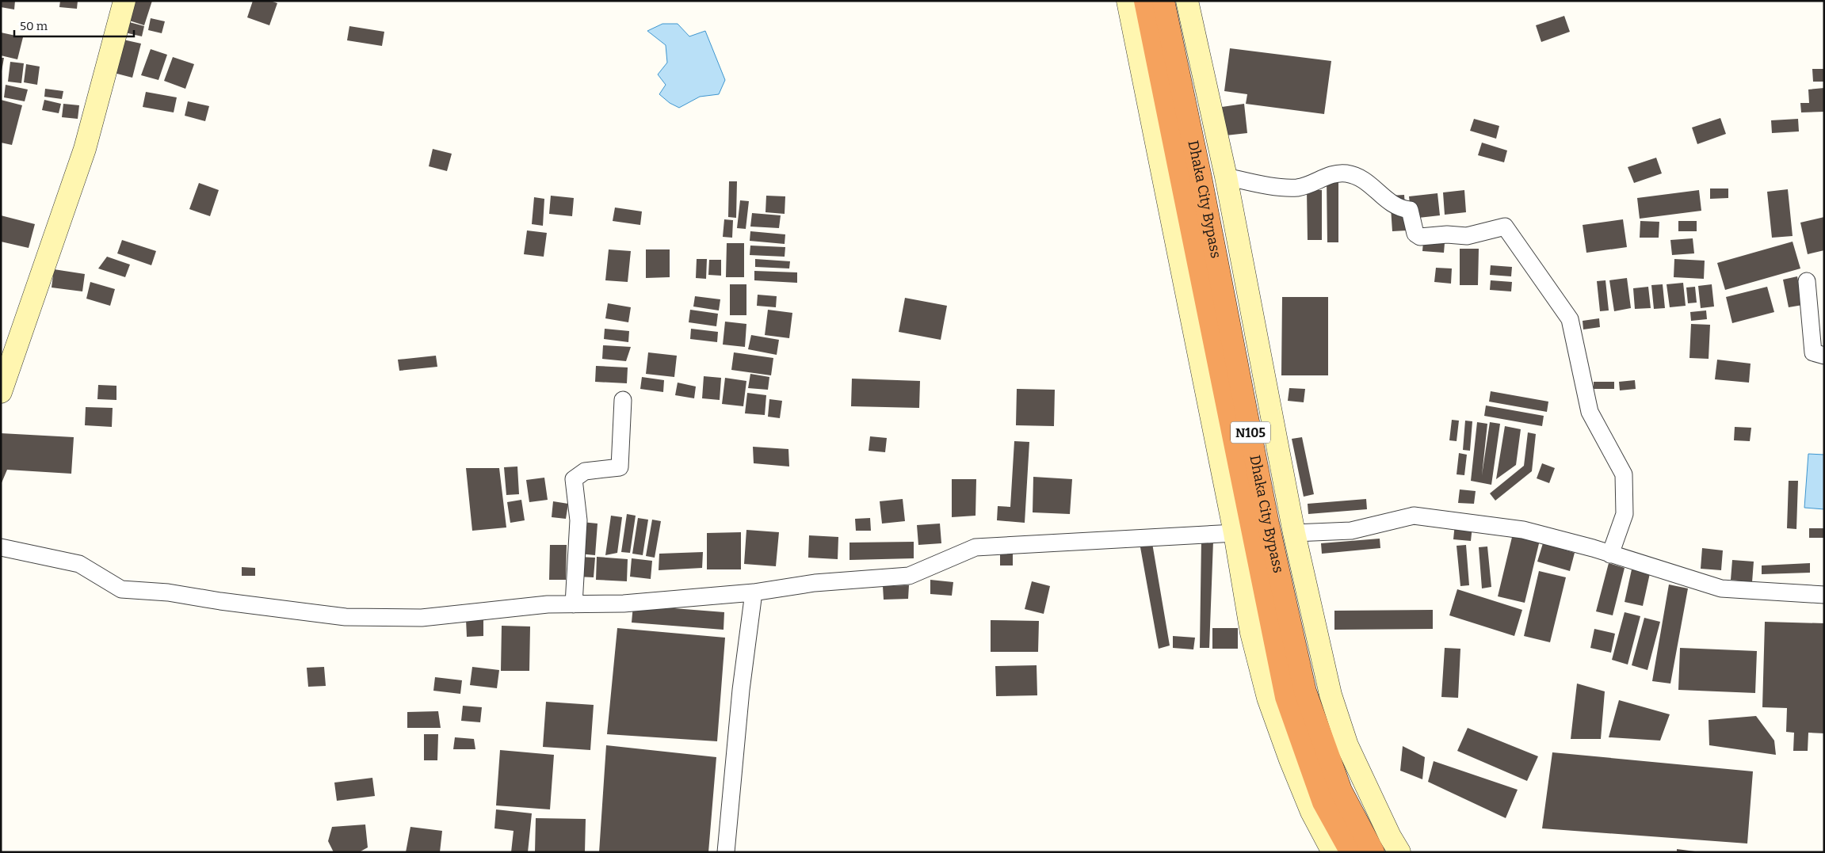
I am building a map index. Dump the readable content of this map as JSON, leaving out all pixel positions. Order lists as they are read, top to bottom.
{
  "streets": {
    "highway": ["Dhaka City Bypass", "N105"]
  },
  "scale_bar": "50 m"
}
